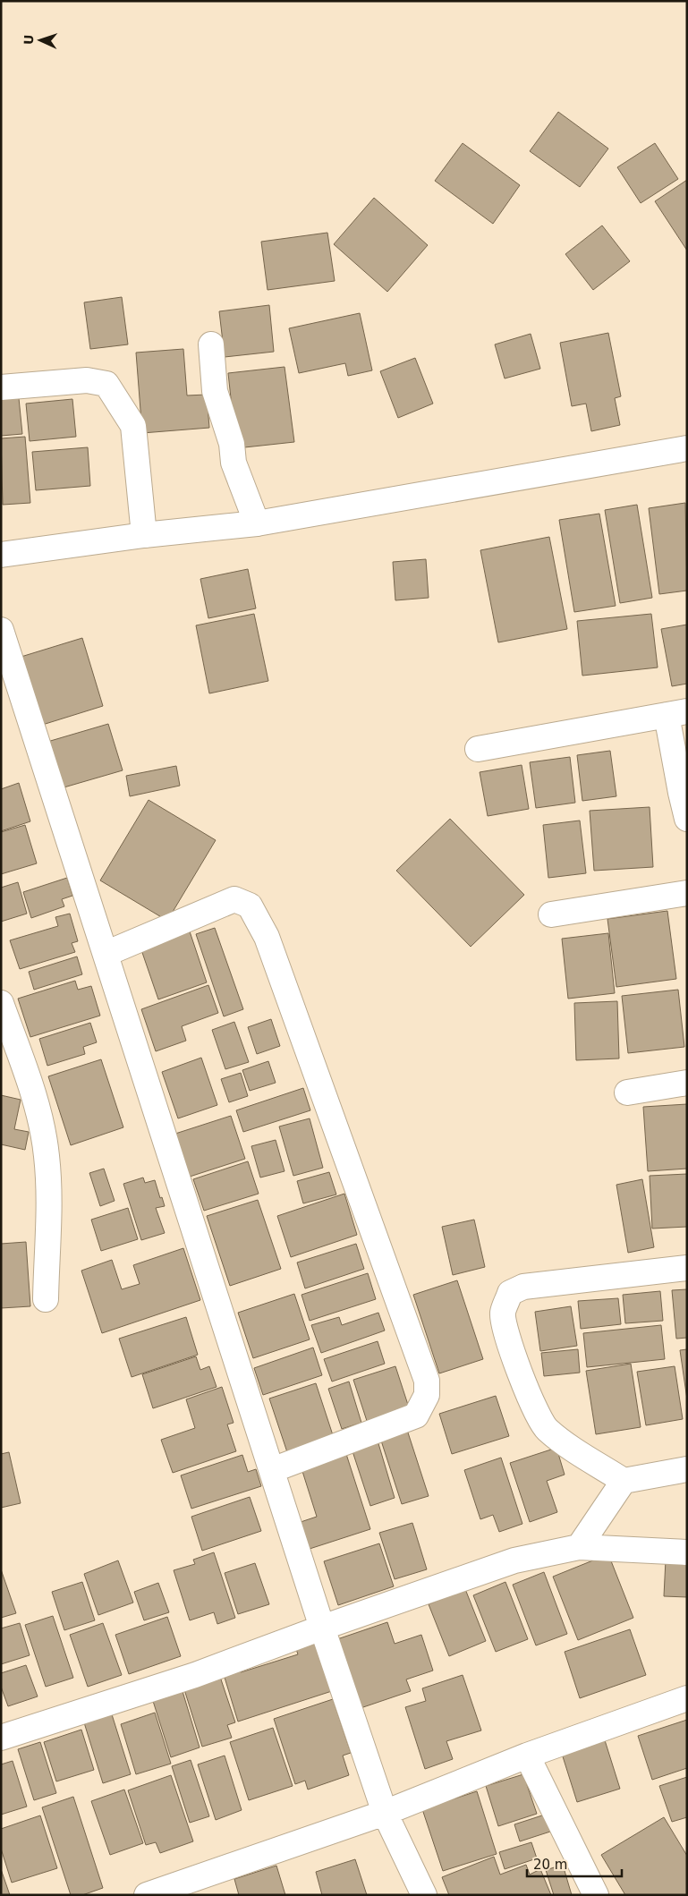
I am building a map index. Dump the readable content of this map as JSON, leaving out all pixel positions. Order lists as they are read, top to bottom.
{
  "scale_bar": "20 m",
  "north": "left"
}
